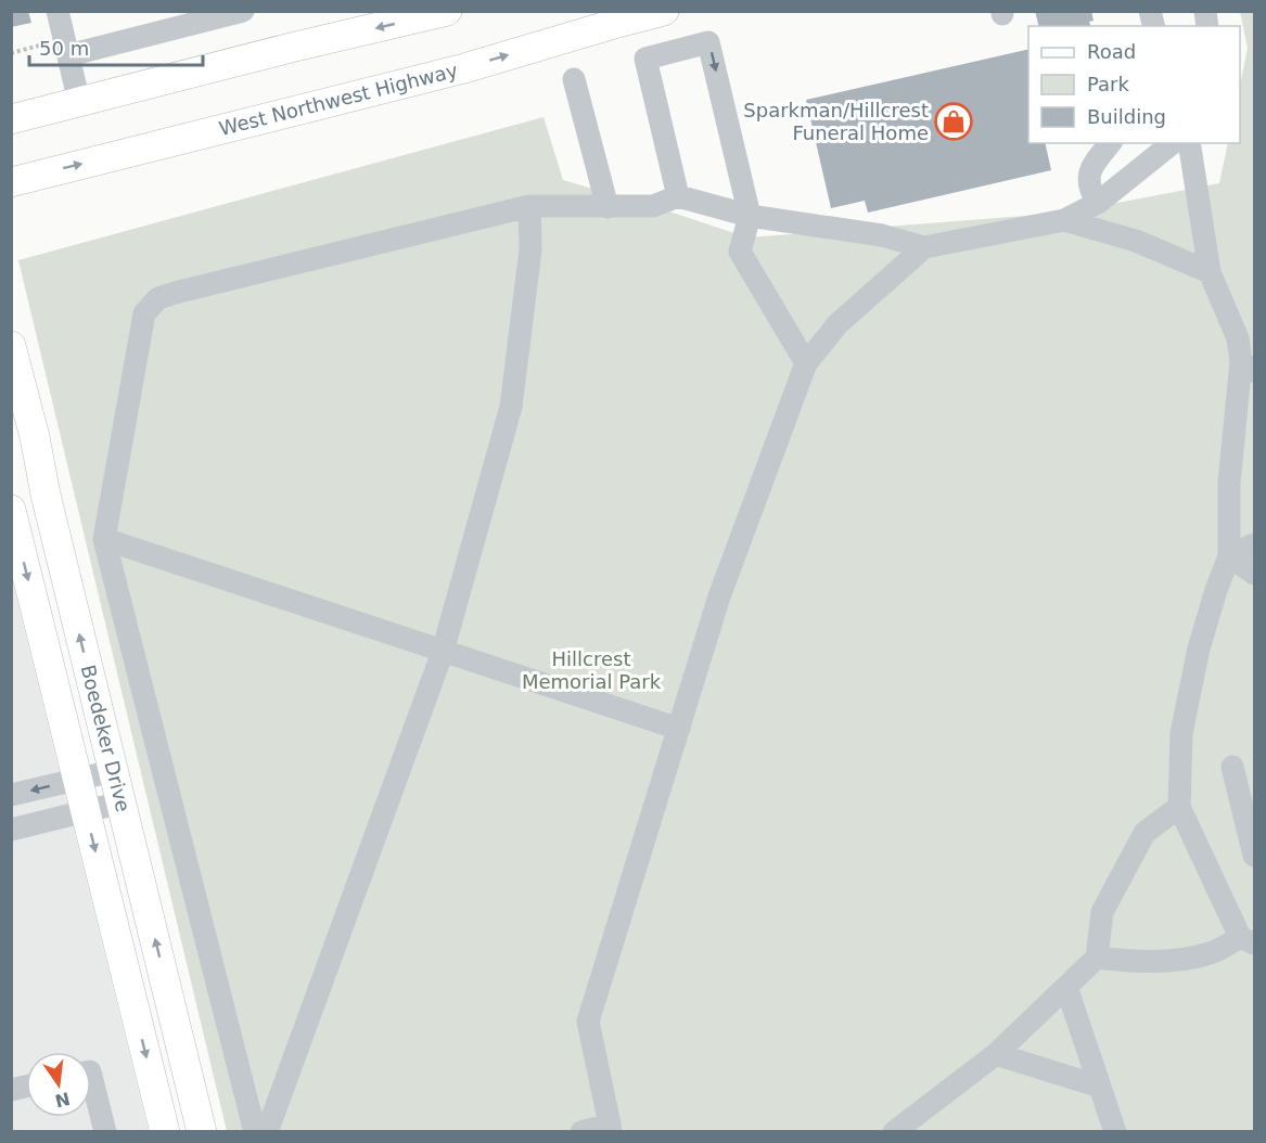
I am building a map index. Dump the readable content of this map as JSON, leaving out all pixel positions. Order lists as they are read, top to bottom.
{
  "streets": {
    "main road": ["West Northwest Highway", "Boedeker Drive"]
  },
  "parks": ["Hillcrest Memorial Park"],
  "places": {
    "shop": ["Sparkman/Hillcrest Funeral Home"]
  },
  "legend": ["Road", "Park", "Building"],
  "scale_bar": "50 m",
  "north": "bottom"
}
